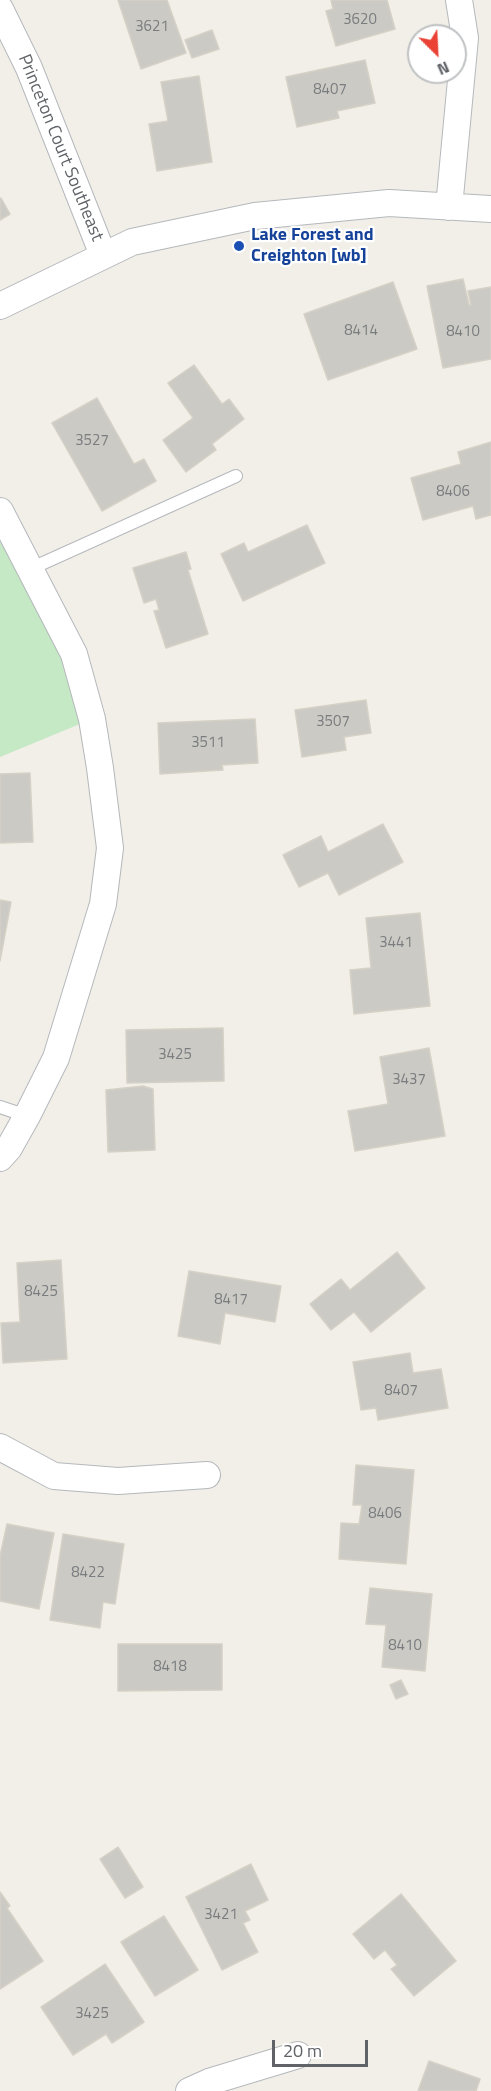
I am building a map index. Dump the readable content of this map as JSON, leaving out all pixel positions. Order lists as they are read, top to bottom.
{
  "streets": {
    "street": ["Princeton Court Southeast"]
  },
  "places": ["Lake Forest and Creighton [wb]"],
  "house_numbers": [
    "3620",
    "3621",
    "8407",
    "8414",
    "8410",
    "3527",
    "8406",
    "3507",
    "3511",
    "3441",
    "3425",
    "3437",
    "8425",
    "8417",
    "8407",
    "8406",
    "8422",
    "8410",
    "8418",
    "3421",
    "3425"
  ],
  "scale_bar": "20 m",
  "north": "bottom right"
}
